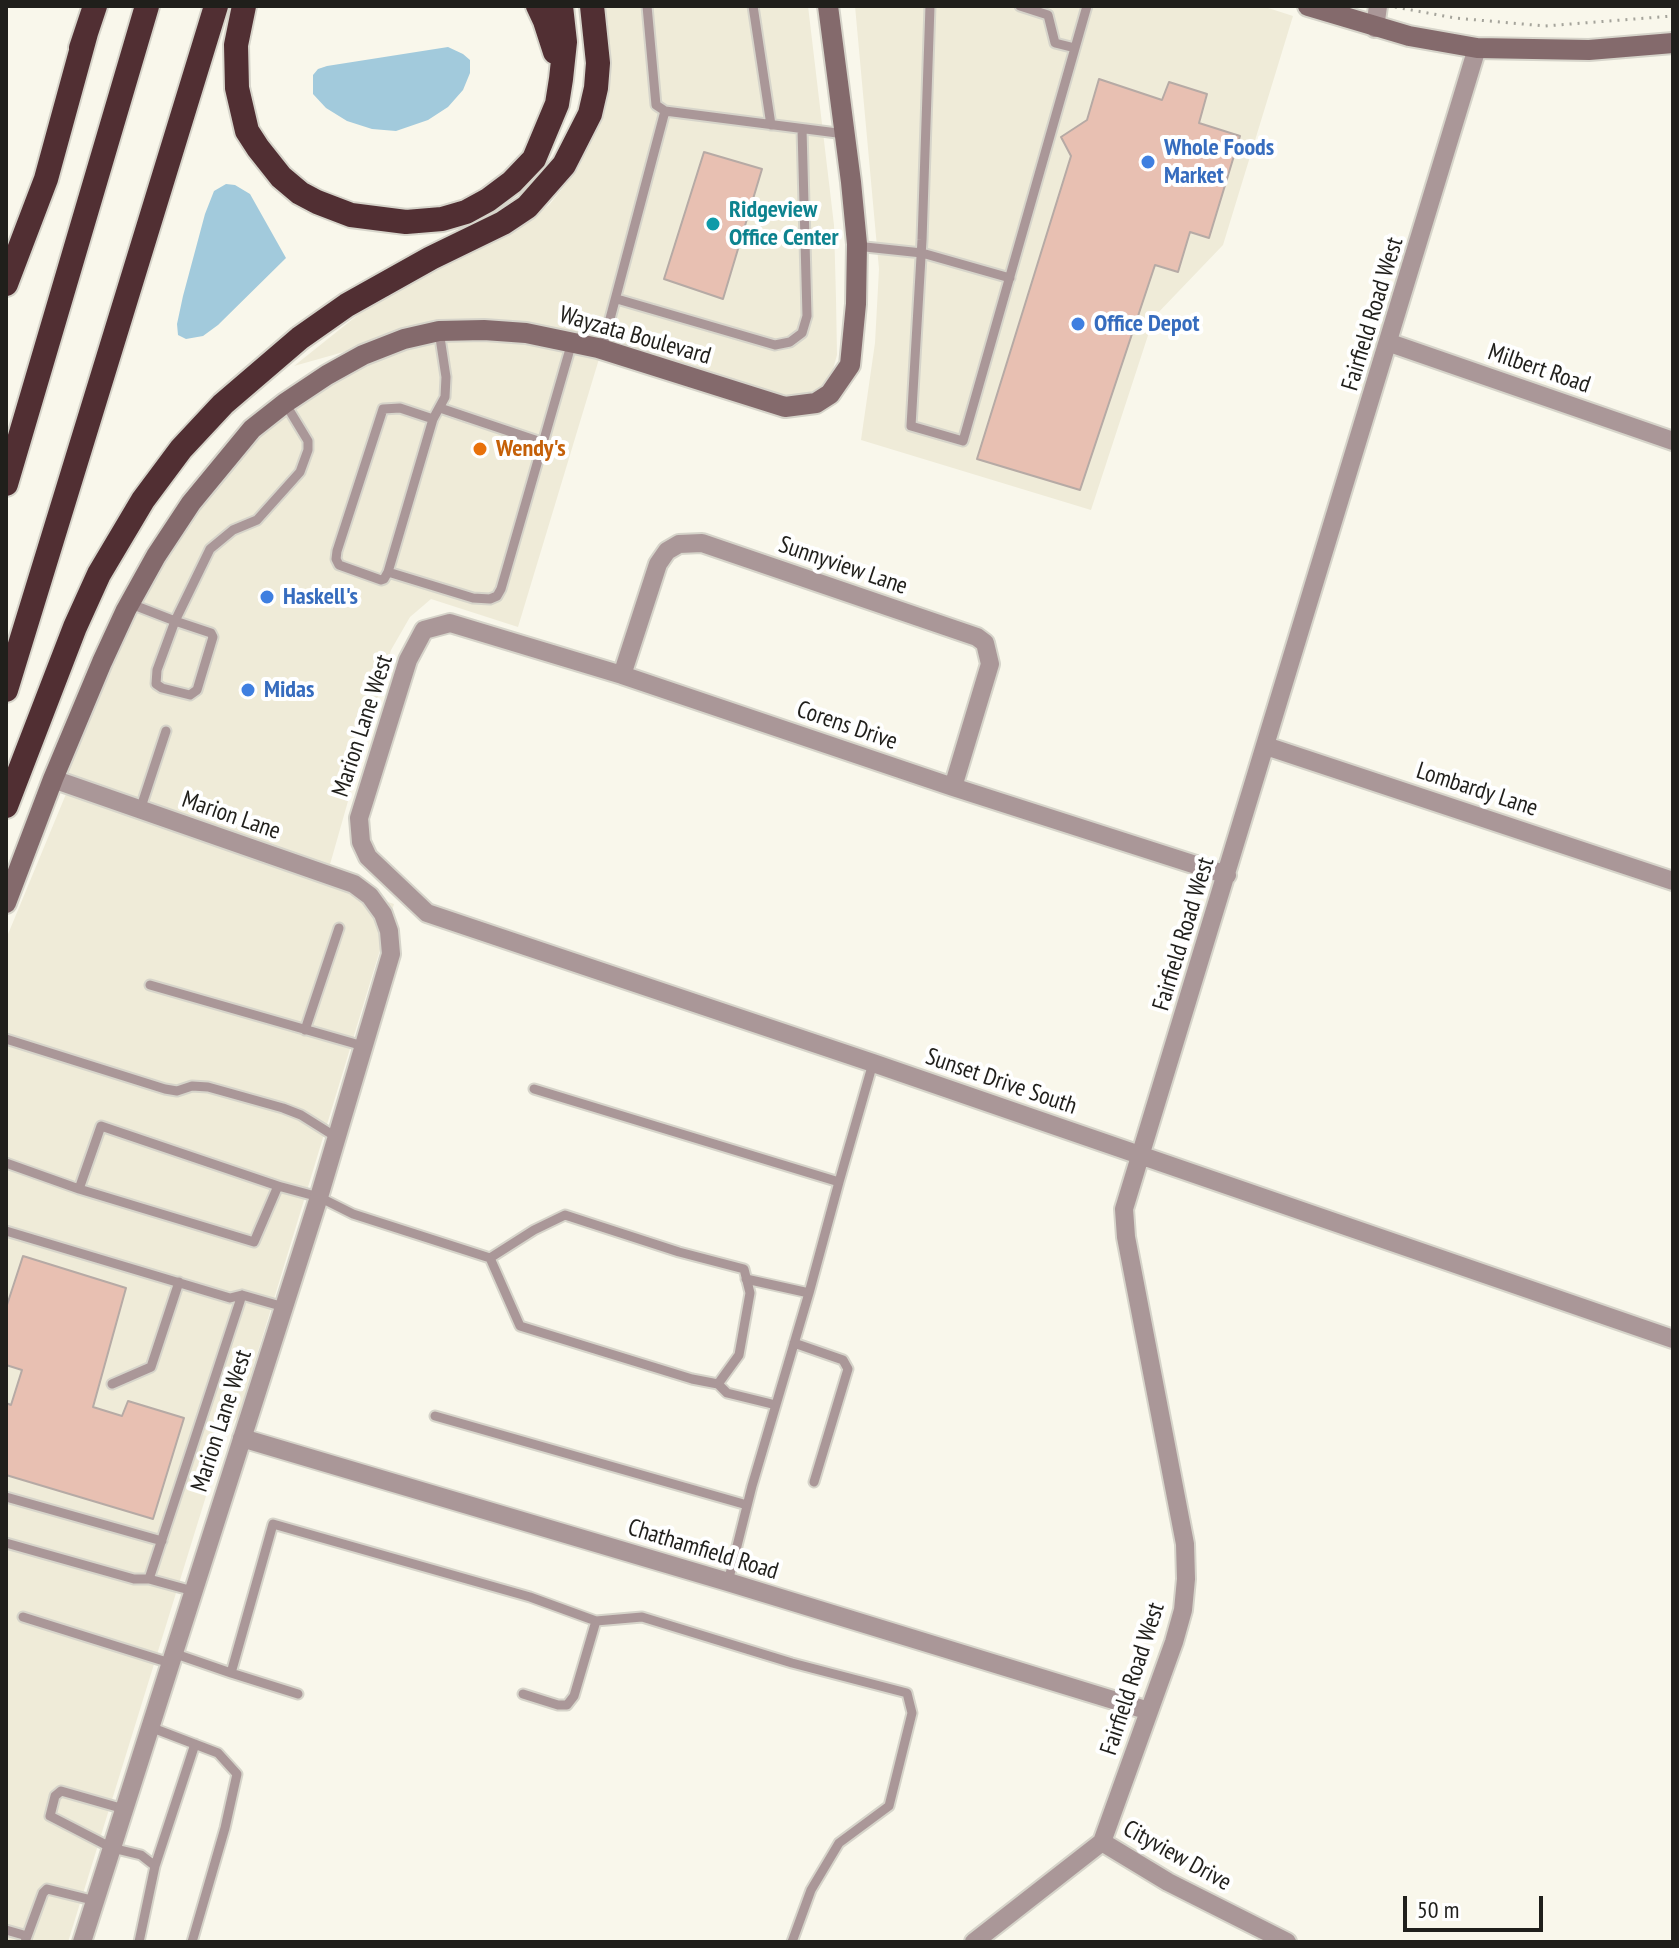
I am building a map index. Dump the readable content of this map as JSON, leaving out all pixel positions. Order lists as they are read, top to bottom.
{
  "streets": {
    "street": [
      "Fairfield Road West",
      "Wayzata Boulevard",
      "Milbert Road",
      "Sunnyview Lane",
      "Marion Lane West",
      "Corens Drive",
      "Lombardy Lane",
      "Marion Lane",
      "Sunset Drive South",
      "Chathamfield Road",
      "Cityview Drive"
    ]
  },
  "crossings": [
    ["Fairfield Road West", "Milbert Road"],
    ["Fairfield Road West", "Corens Drive"],
    ["Fairfield Road West", "Lombardy Lane"],
    ["Fairfield Road West", "Sunset Drive South"],
    ["Fairfield Road West", "Chathamfield Road"],
    ["Fairfield Road West", "Cityview Drive"],
    ["Wayzata Boulevard", "Marion Lane"],
    ["Sunnyview Lane", "Corens Drive"],
    ["Marion Lane West", "Corens Drive"],
    ["Marion Lane West", "Marion Lane"],
    ["Marion Lane West", "Sunset Drive South"],
    ["Marion Lane West", "Chathamfield Road"]
  ],
  "places": [
    "Whole Foods Market",
    "Ridgeview Office Center",
    "Office Depot",
    "Wendy's",
    "Haskell's",
    "Midas"
  ],
  "scale_bar": "50 m"
}
